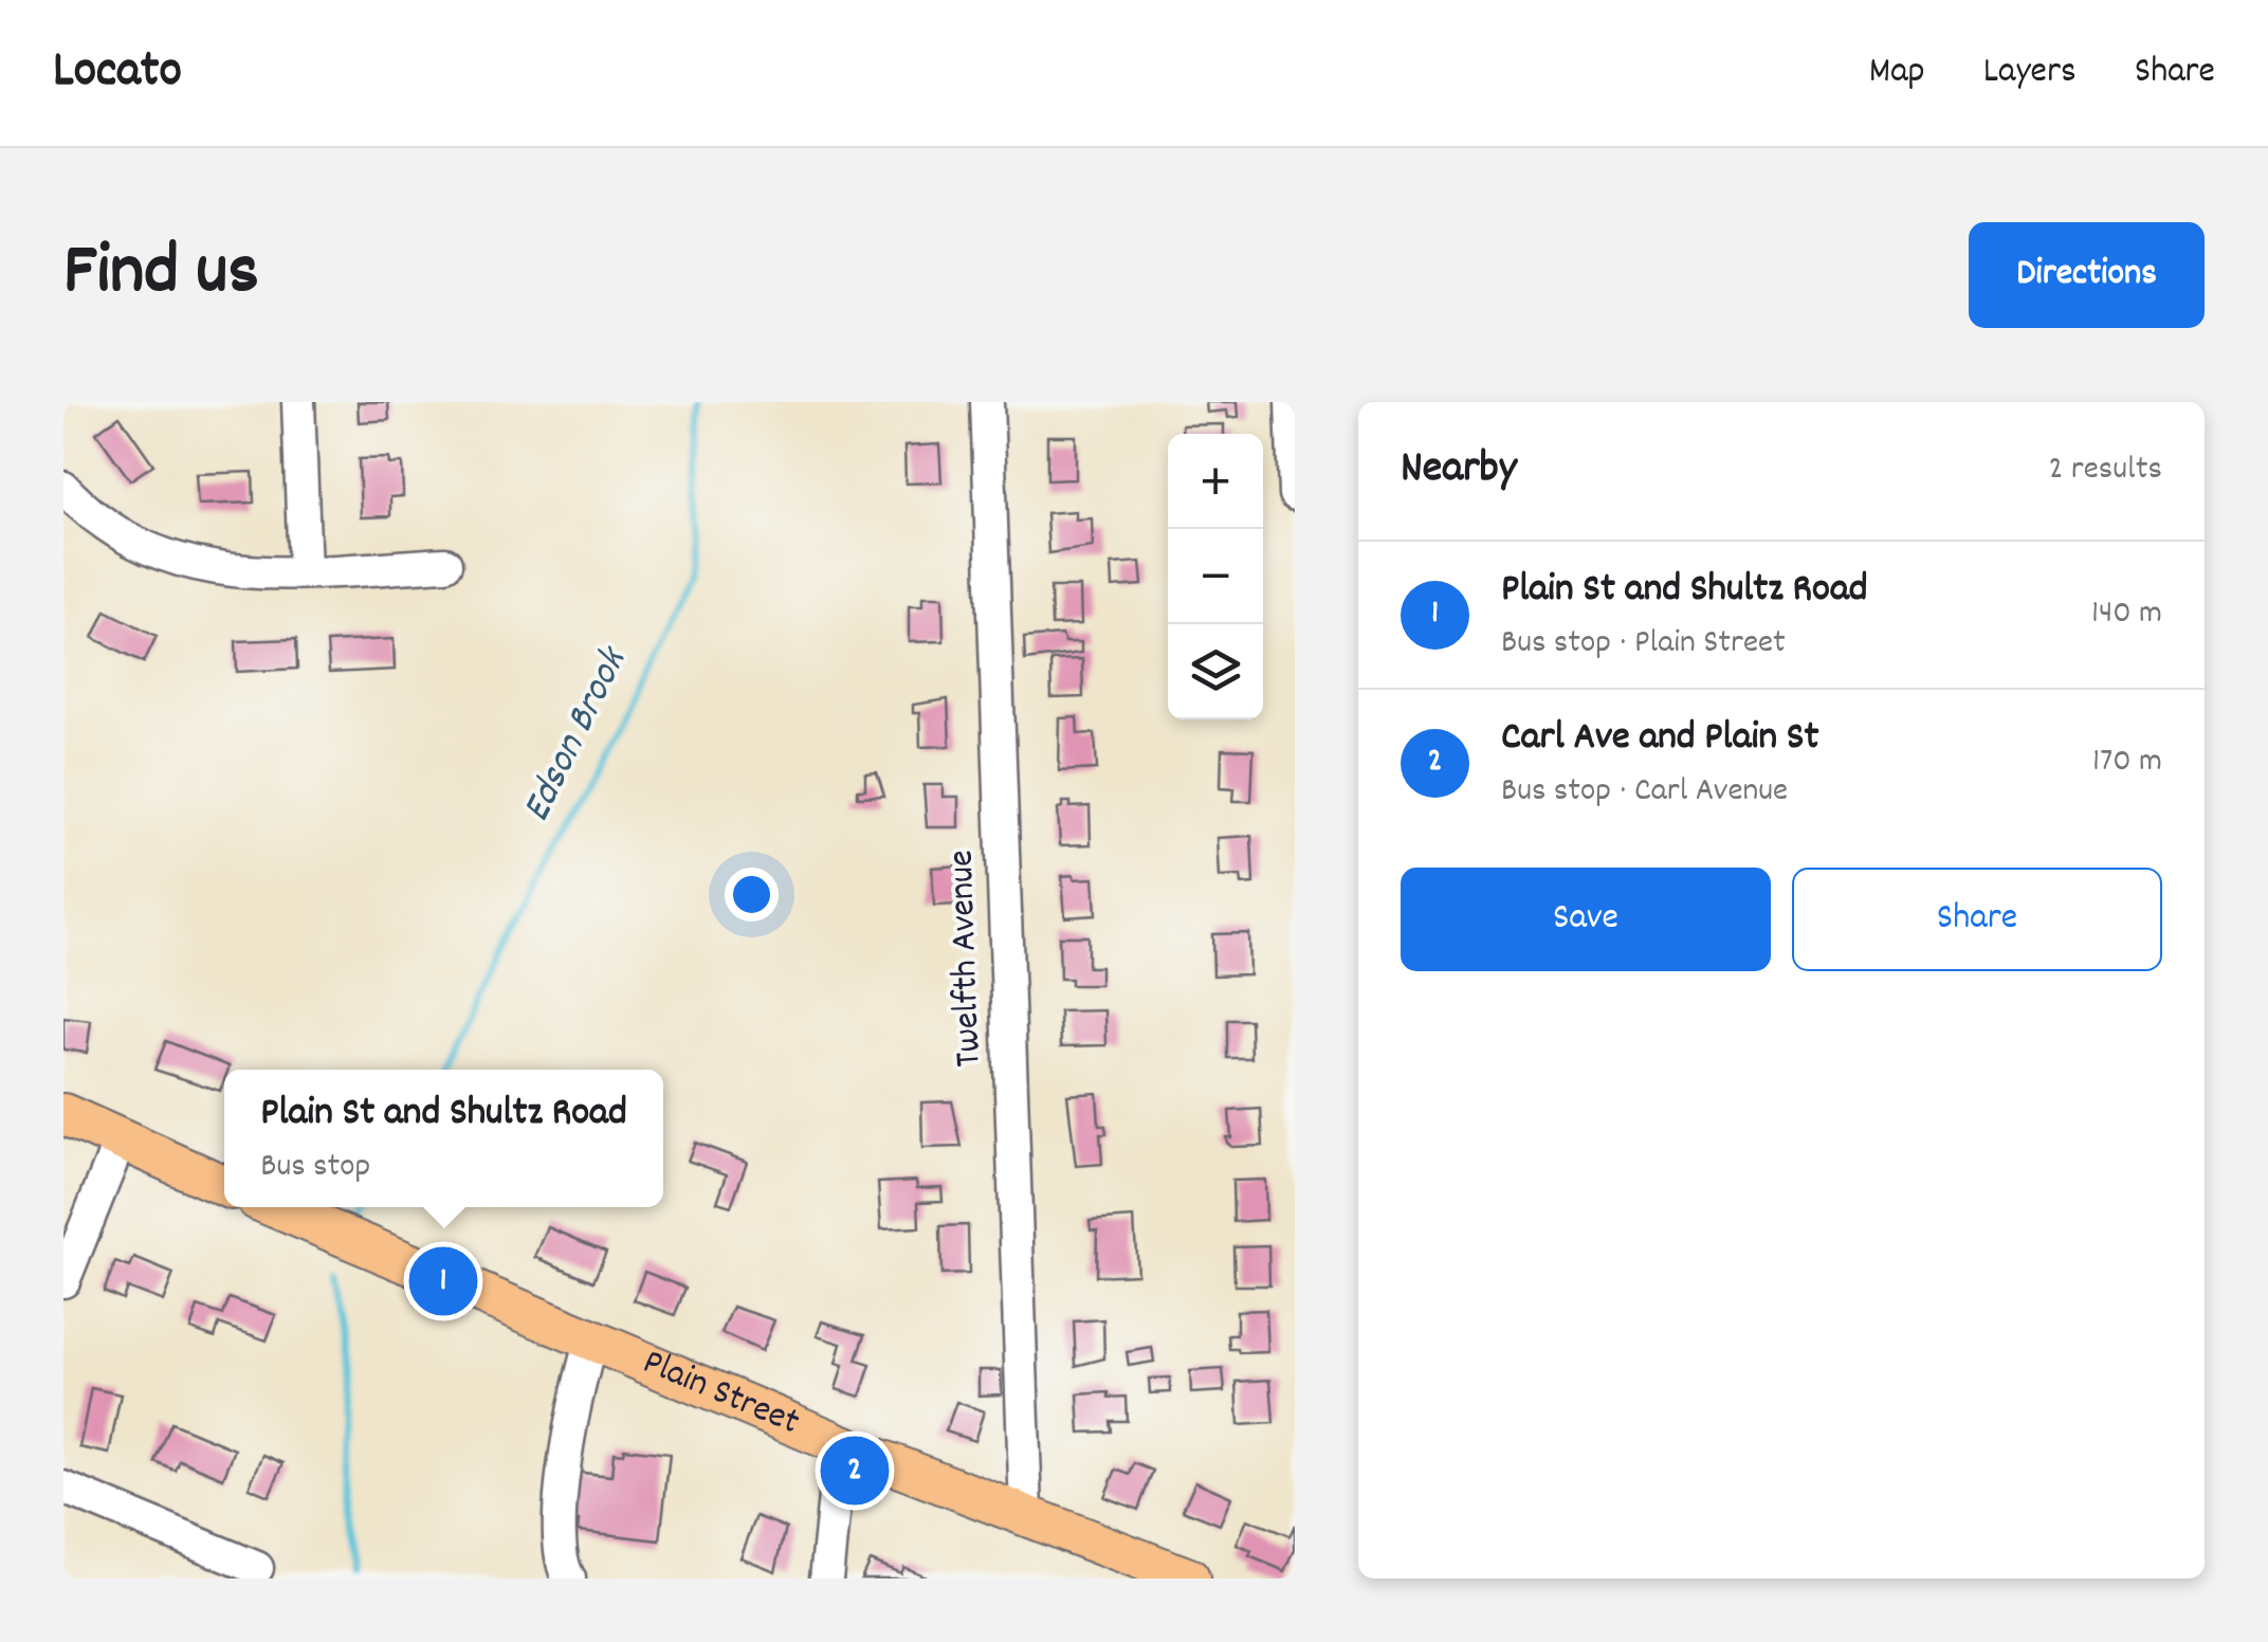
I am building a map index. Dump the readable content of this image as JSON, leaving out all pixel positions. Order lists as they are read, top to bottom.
{
  "streets": {
    "main road": ["Plain Street"],
    "street": ["Twelfth Avenue"]
  },
  "crossings": [
    ["Twelfth Avenue", "Plain Street"]
  ],
  "water": ["Edson Brook"],
  "page": {
    "header": "Locato",
    "nav": ["Map", "Layers", "Share"],
    "title": "Find us",
    "buttons": [
      "Directions",
      ["Save", "Share"]
    ],
    "heading": ["Nearby", "2 results"],
    "map_buttons": ["+", "−"],
    "list": [
      {
        "mark": "1",
        "name": "Plain St and Shultz Road",
        "note": "Bus stop · Plain Street",
        "value": "140 m"
      },
      {
        "mark": "2",
        "name": "Carl Ave and Plain St",
        "note": "Bus stop · Carl Avenue",
        "value": "170 m"
      }
    ],
    "popup": ["Plain St and Shultz Road", "Bus stop"],
    "pins": ["1", "2"]
  }
}
